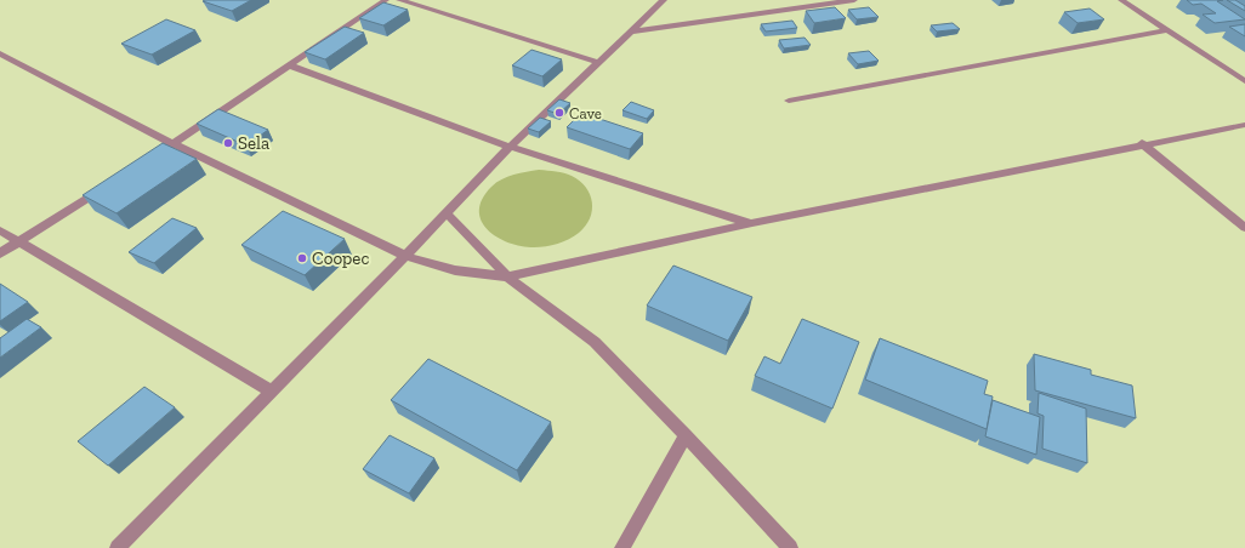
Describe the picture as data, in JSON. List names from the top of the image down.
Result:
{
  "places": ["Cave", "Sela", "Coopec"]
}
